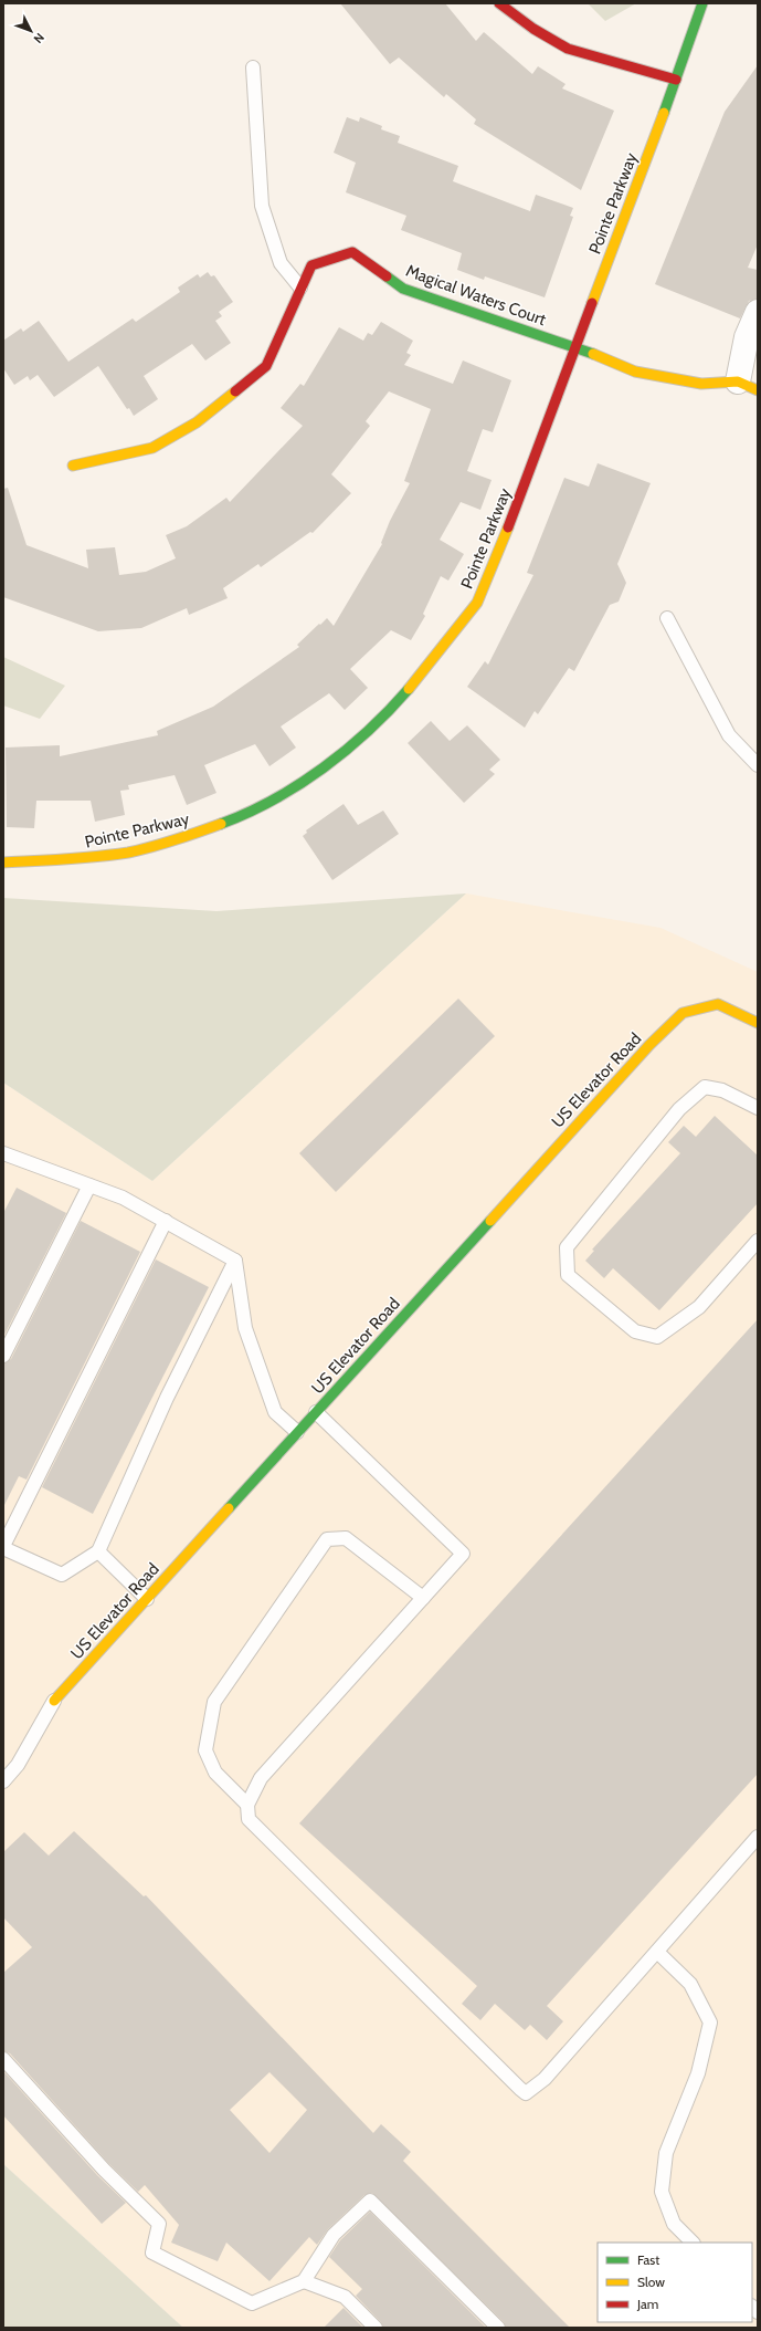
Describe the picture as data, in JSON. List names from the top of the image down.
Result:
{
  "streets": {
    "street": ["Pointe Parkway", "Magical Waters Court", "US Elevator Road"]
  },
  "crossings": [
    ["Pointe Parkway", "Magical Waters Court"]
  ],
  "legend": ["Fast", "Slow", "Jam"],
  "north": "bottom right"
}
